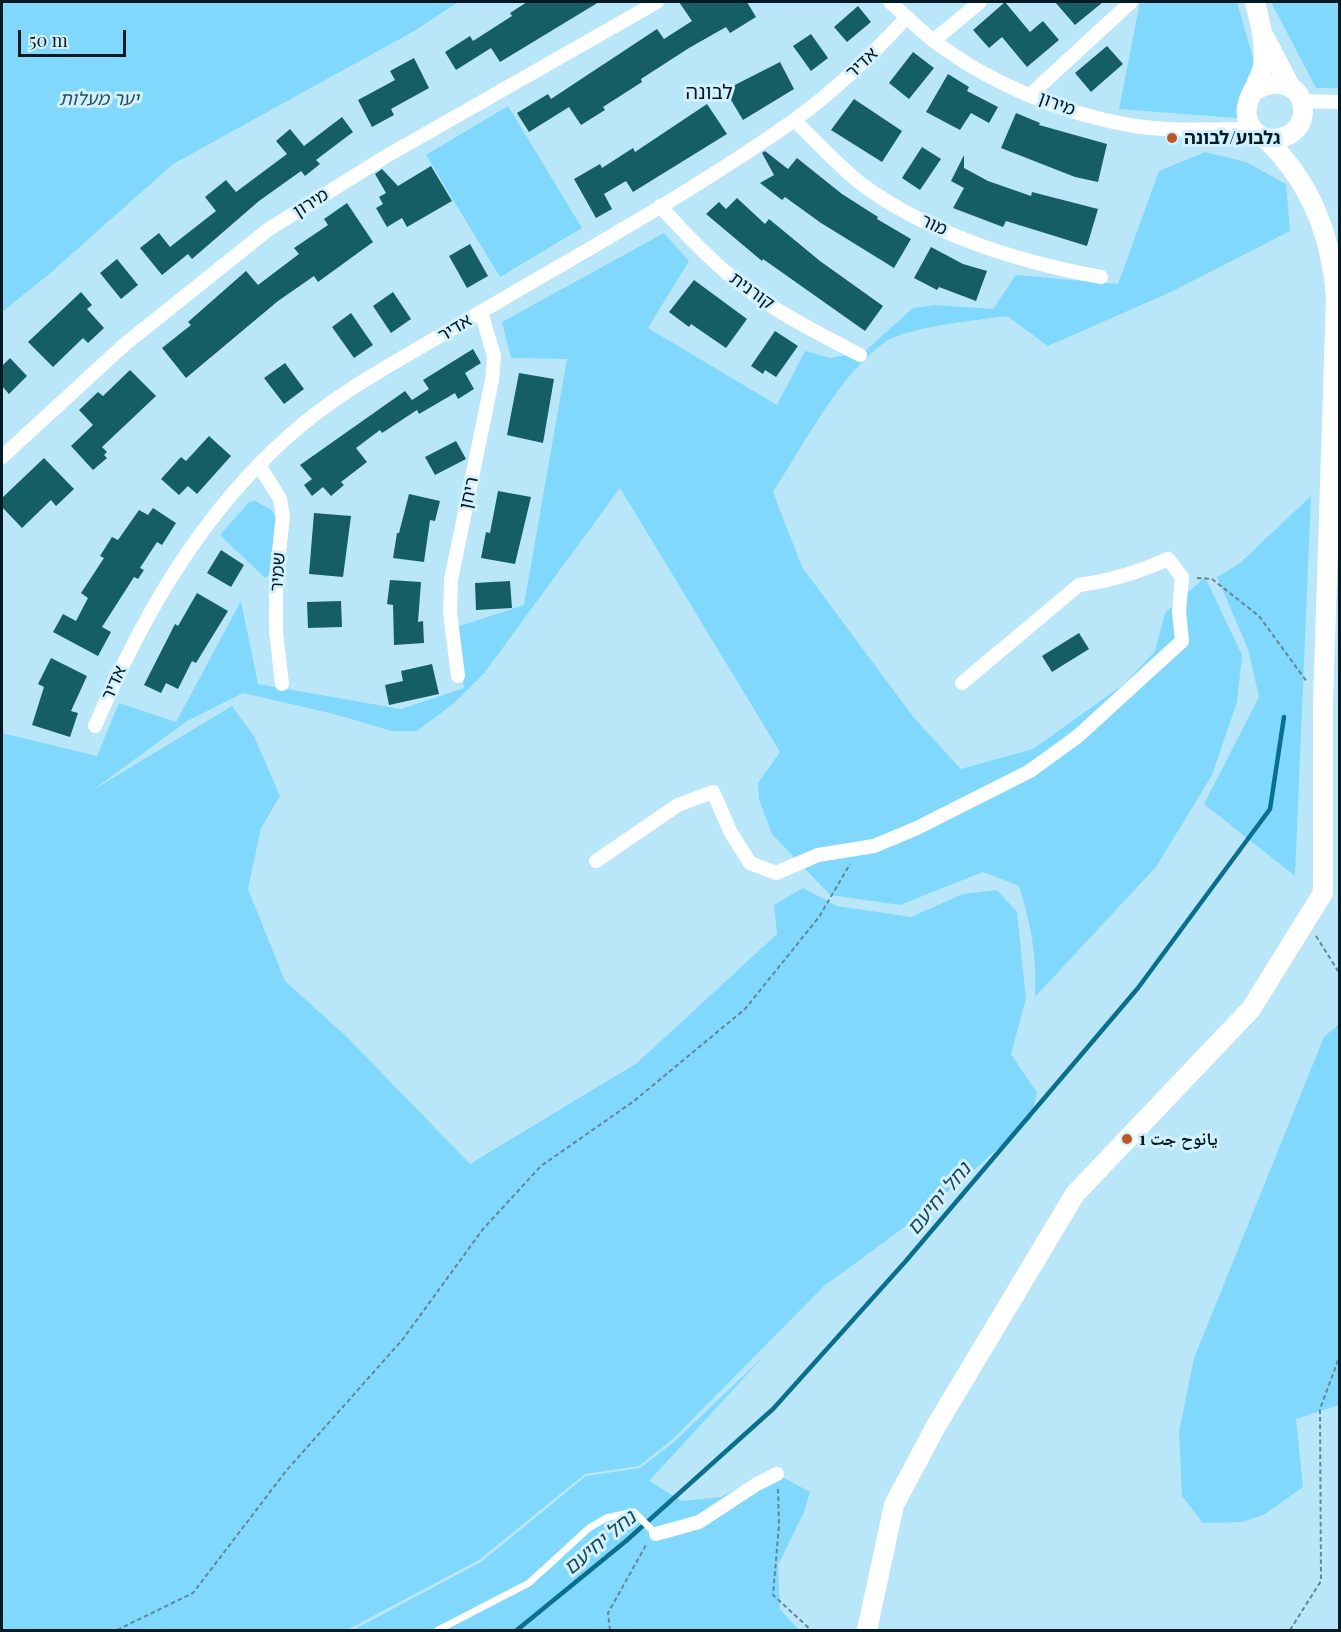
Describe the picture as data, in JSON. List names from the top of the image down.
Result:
{
  "streets": {
    "street": [
      "אדיר",
      "מירון",
      "מור",
      "קורנית",
      "ריחן",
      "שמיר"
    ]
  },
  "crossings": [
    ["אדיר", "מירון"],
    ["אדיר", "מור"],
    ["אדיר", "קורנית"],
    ["אדיר", "ריחן"],
    ["אדיר", "שמיר"]
  ],
  "districts": ["לבונה"],
  "water": ["נחל יחיעם"],
  "parks": ["יער מעלות"],
  "places": ["גלבוע/לבונה", "يانوح جت 1"],
  "scale_bar": "50 m"
}
